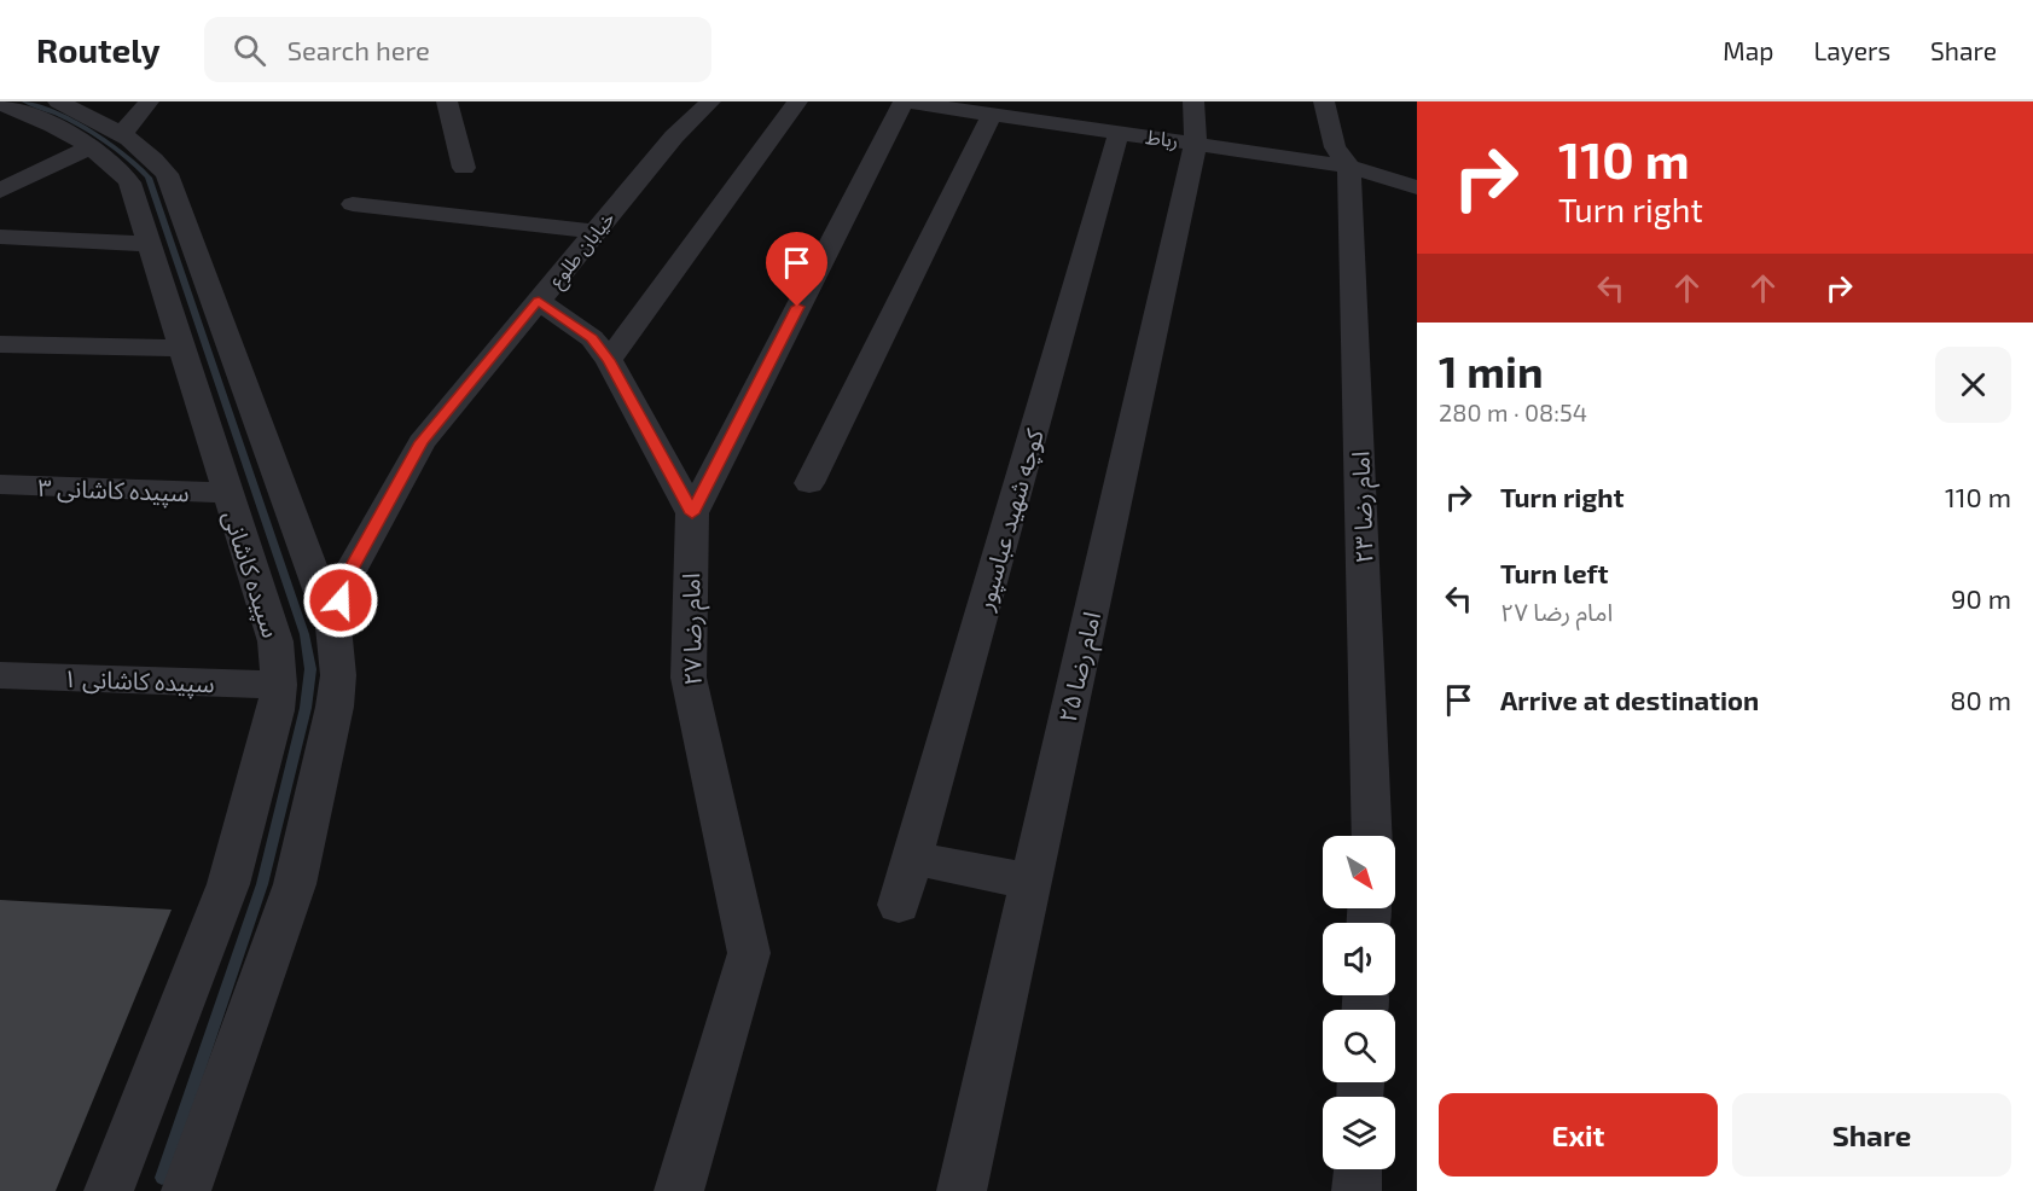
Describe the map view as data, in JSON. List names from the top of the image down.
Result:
{
  "streets": {
    "street": [
      "رباط",
      "خیابان طلوع",
      "سپیده کاشانی ۳",
      "امام رضا ۲۳",
      "کوچه شهید عباسپور",
      "سپیده کاشانی",
      "امام رضا ۲۷",
      "امام رضا ۲۵",
      "سپیده کاشانی ۱"
    ]
  },
  "crossings": [
    ["رباط", "امام رضا ۲۳"],
    ["رباط", "کوچه شهید عباسپور"],
    ["رباط", "امام رضا ۲۷"],
    ["رباط", "امام رضا ۲۵"],
    ["سپیده کاشانی ۳", "سپیده کاشانی"],
    ["سپیده کاشانی", "سپیده کاشانی ۱"]
  ],
  "north": "bottom right",
  "page": {
    "header": "Routely",
    "search": "Search here",
    "nav": ["Map", "Layers", "Share"],
    "turn": ["110 m", "Turn right"],
    "heading": ["1 min", "280 m · 08:54"],
    "list": [
      {
        "name": "Turn right",
        "value": "110 m"
      },
      {
        "name": "Turn left",
        "note": "امام رضا ۲۷",
        "value": "90 m"
      },
      {
        "name": "Arrive at destination",
        "value": "80 m"
      }
    ],
    "buttons": ["Exit", "Share"]
  }
}
